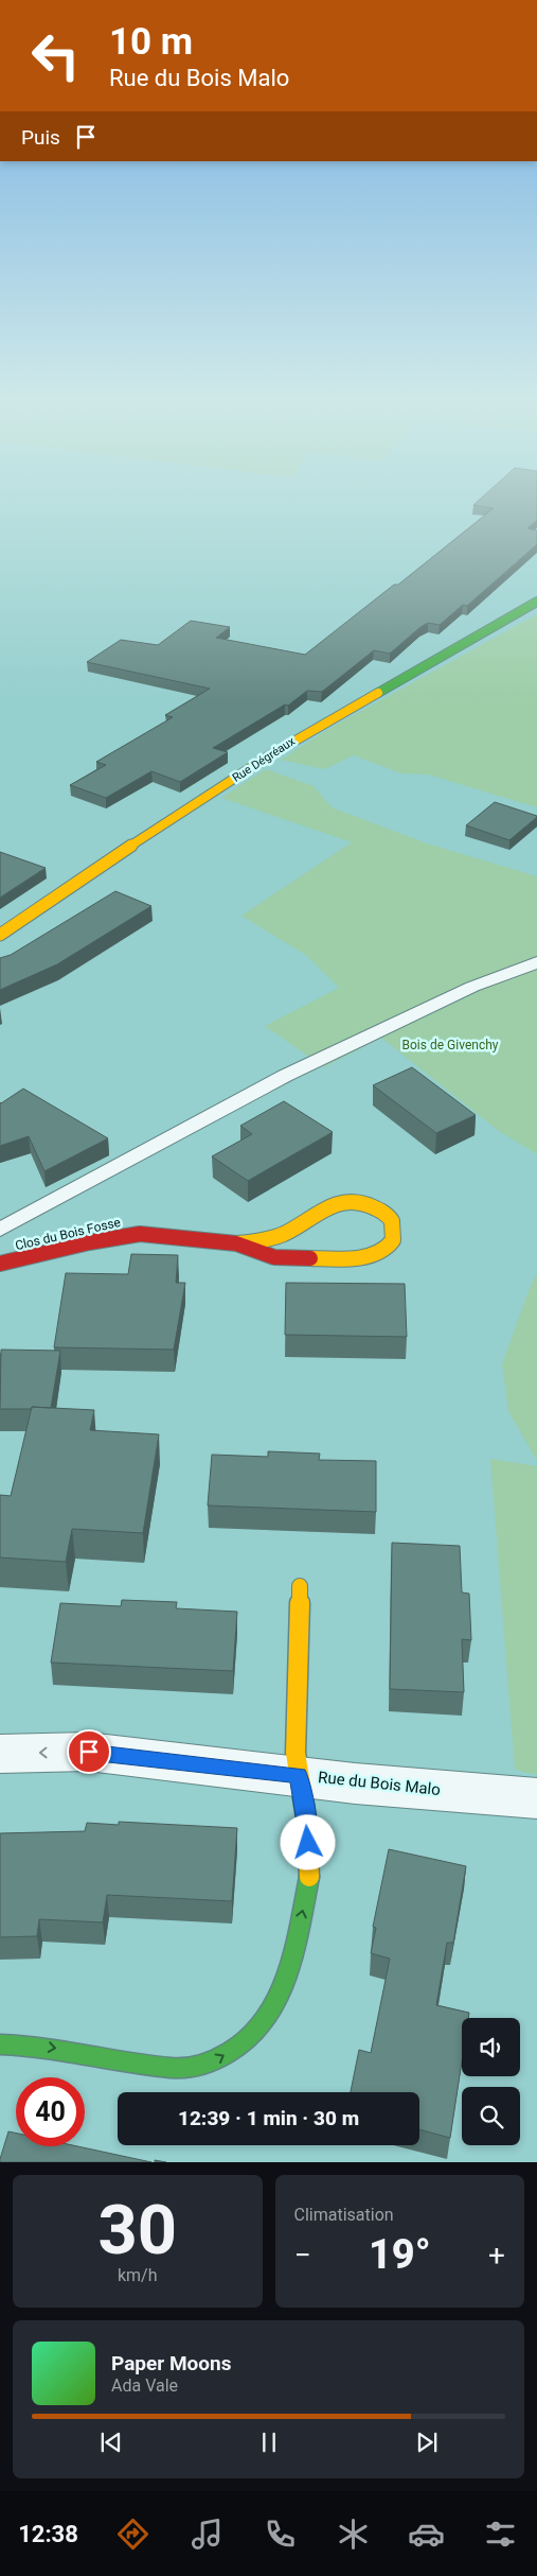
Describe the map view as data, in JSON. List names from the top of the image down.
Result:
{
  "streets": {
    "main road": ["Rue Dégréaux", "Clos du Bois Fosse"],
    "street": ["Rue du Bois Malo"]
  },
  "one_way": ["Rue du Bois Malo"],
  "parks": ["Bois de Givenchy"],
  "page": {
    "turn": ["10 m", "Rue du Bois Malo"],
    "then": "Puis",
    "limit": "40",
    "trip": "12:39 · 1 min · 30 m",
    "tile": [
      ["30", "km/h"],
      "Climatisation"
    ],
    "heat": ["−", "19°", "+"],
    "song": ["Paper Moons", "Ada Vale"],
    "tabs": "12:38"
  }
}
